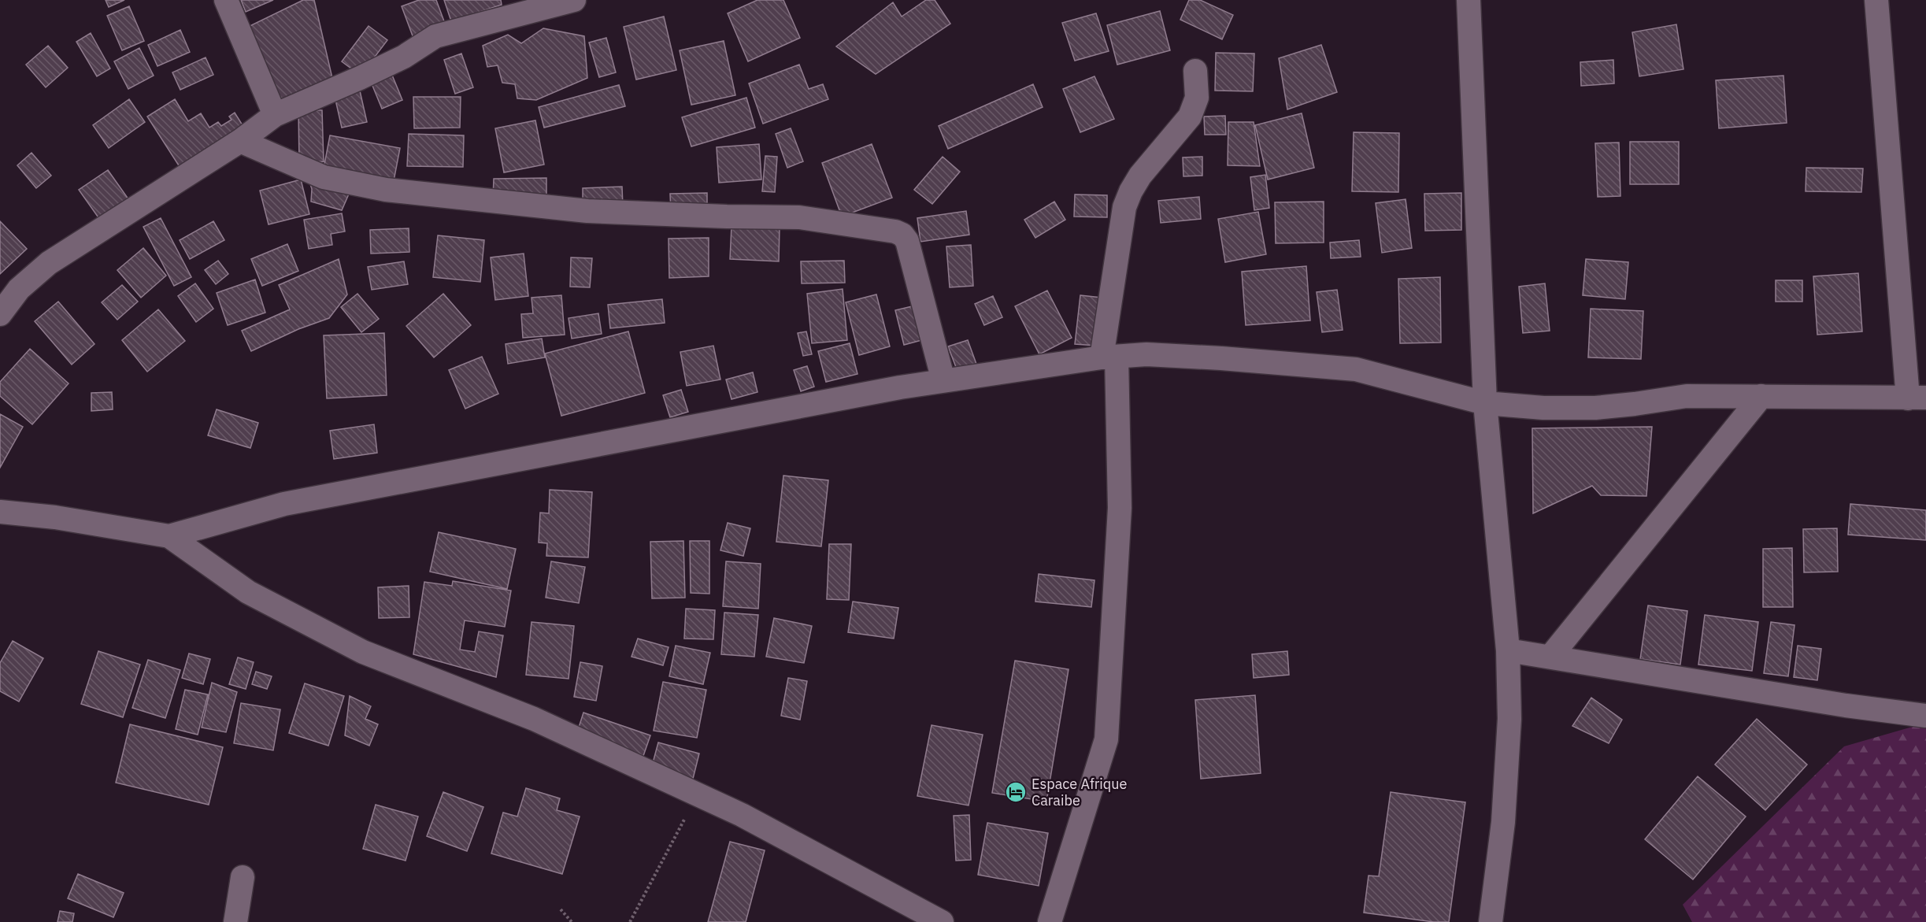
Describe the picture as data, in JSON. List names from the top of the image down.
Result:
{
  "places": {
    "hotel": ["Espace Afrique Caraibe"]
  }
}
